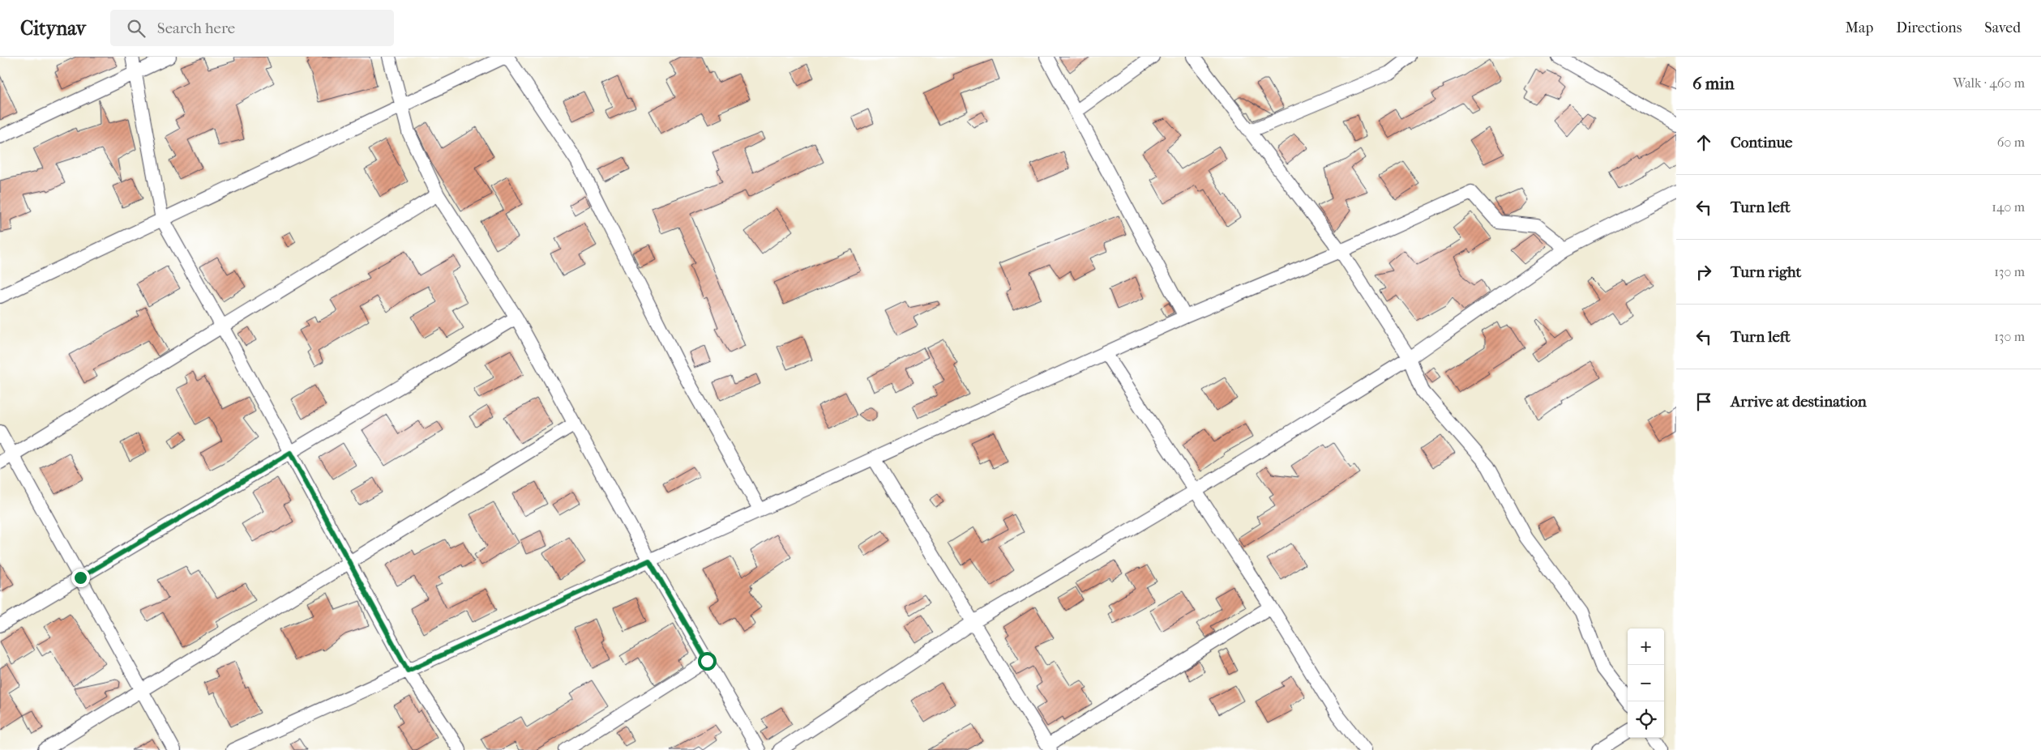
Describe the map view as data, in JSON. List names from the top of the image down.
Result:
{
  "page": {
    "header": "Citynav",
    "search": "Search here",
    "nav": ["Map", "Directions", "Saved"],
    "heading": ["6 min", "Walk · 460 m"],
    "list": [
      ["Continue", "60 m"],
      ["Turn left", "140 m"],
      ["Turn right", "130 m"],
      ["Turn left", "130 m"],
      "Arrive at destination"
    ],
    "map_buttons": ["+", "−"]
  }
}
